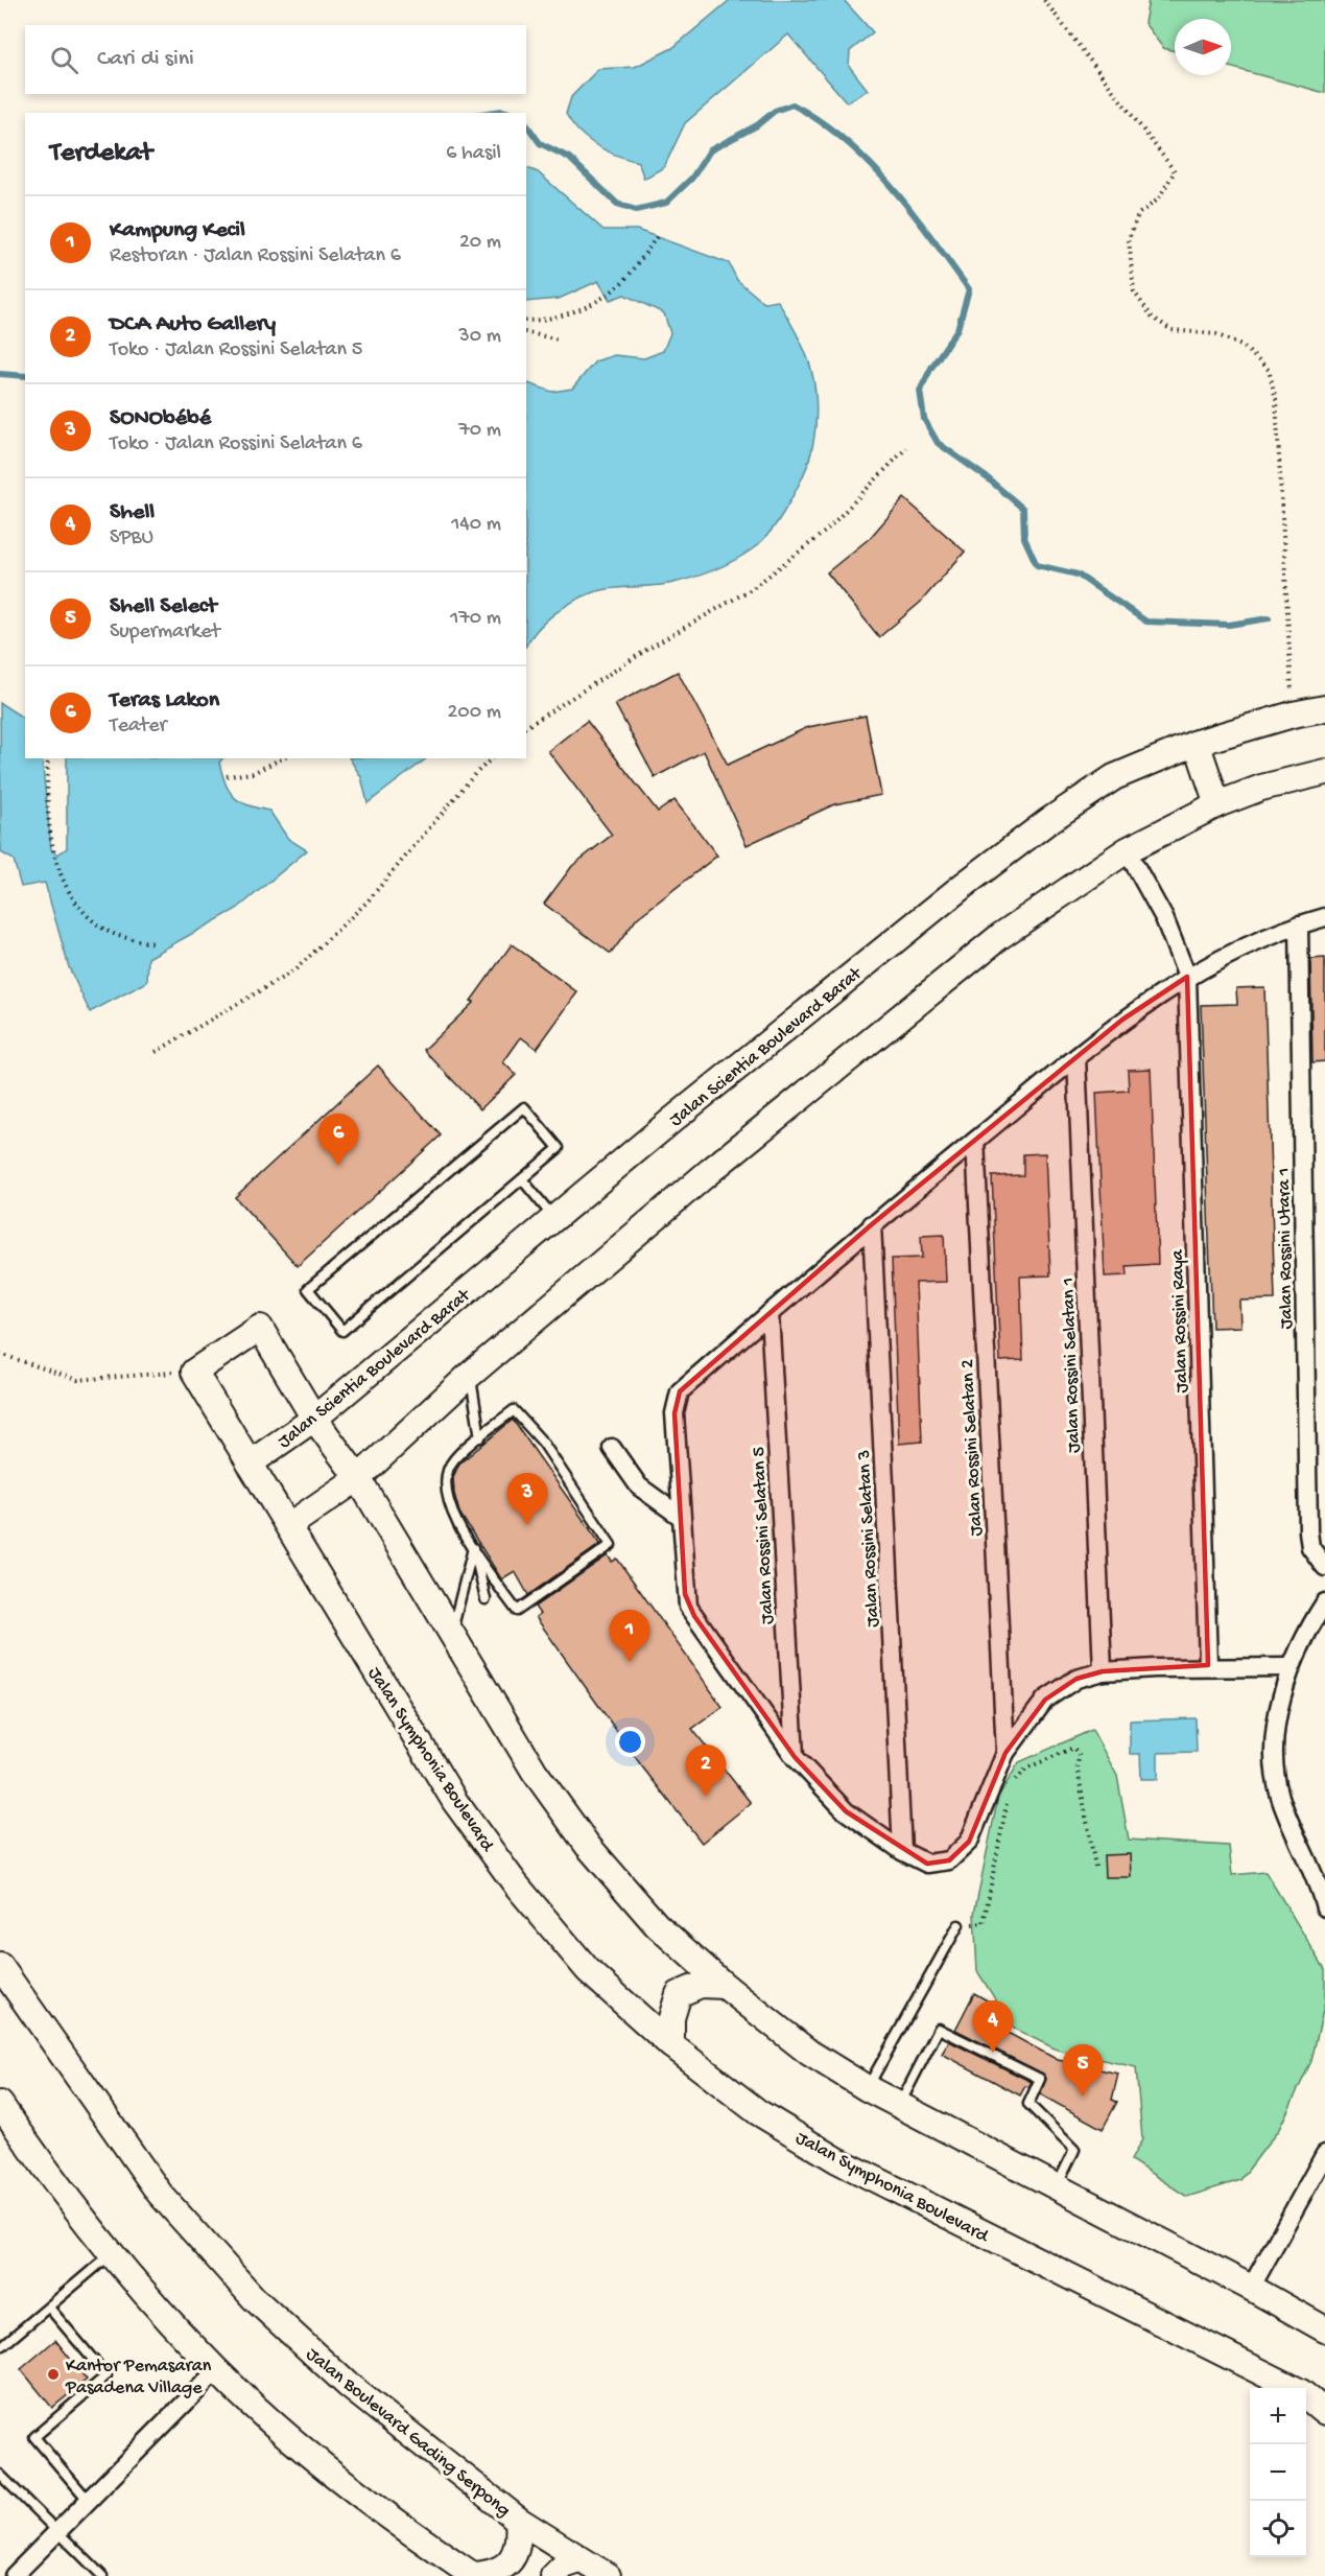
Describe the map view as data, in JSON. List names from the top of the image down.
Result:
{
  "streets": {
    "street": [
      "Jalan Scientia Boulevard Barat",
      "Jalan Rossini Utara 1",
      "Jalan Rossini Raya",
      "Jalan Rossini Selatan 1",
      "Jalan Rossini Selatan 2",
      "Jalan Rossini Selatan 5",
      "Jalan Rossini Selatan 3",
      "Jalan Symphonia Boulevard",
      "Jalan Boulevard Gading Serpong"
    ]
  },
  "crossings": [
    ["Jalan Scientia Boulevard Barat", "Jalan Symphonia Boulevard"]
  ],
  "places": ["Kantor Pemasaran Pasadena Village"],
  "north": "right",
  "page": {
    "search": "Cari di sini",
    "heading": ["Terdekat", "6 hasil"],
    "list": [
      {
        "mark": "1",
        "name": "Kampung Kecil",
        "note": "Restoran · Jalan Rossini Selatan 6",
        "value": "20 m"
      },
      {
        "mark": "2",
        "name": "DCA Auto Gallery",
        "note": "Toko · Jalan Rossini Selatan 5",
        "value": "30 m"
      },
      {
        "mark": "3",
        "name": "SONObébé",
        "note": "Toko · Jalan Rossini Selatan 6",
        "value": "70 m"
      },
      {
        "mark": "4",
        "name": "Shell",
        "note": "SPBU",
        "value": "140 m"
      },
      {
        "mark": "5",
        "name": "Shell Select",
        "note": "Supermarket",
        "value": "170 m"
      },
      {
        "mark": "6",
        "name": "Teras Lakon",
        "note": "Teater",
        "value": "200 m"
      }
    ],
    "pins": [
      "6",
      "3",
      "1",
      "2",
      "4",
      "5"
    ],
    "map_buttons": ["+", "−"]
  }
}
